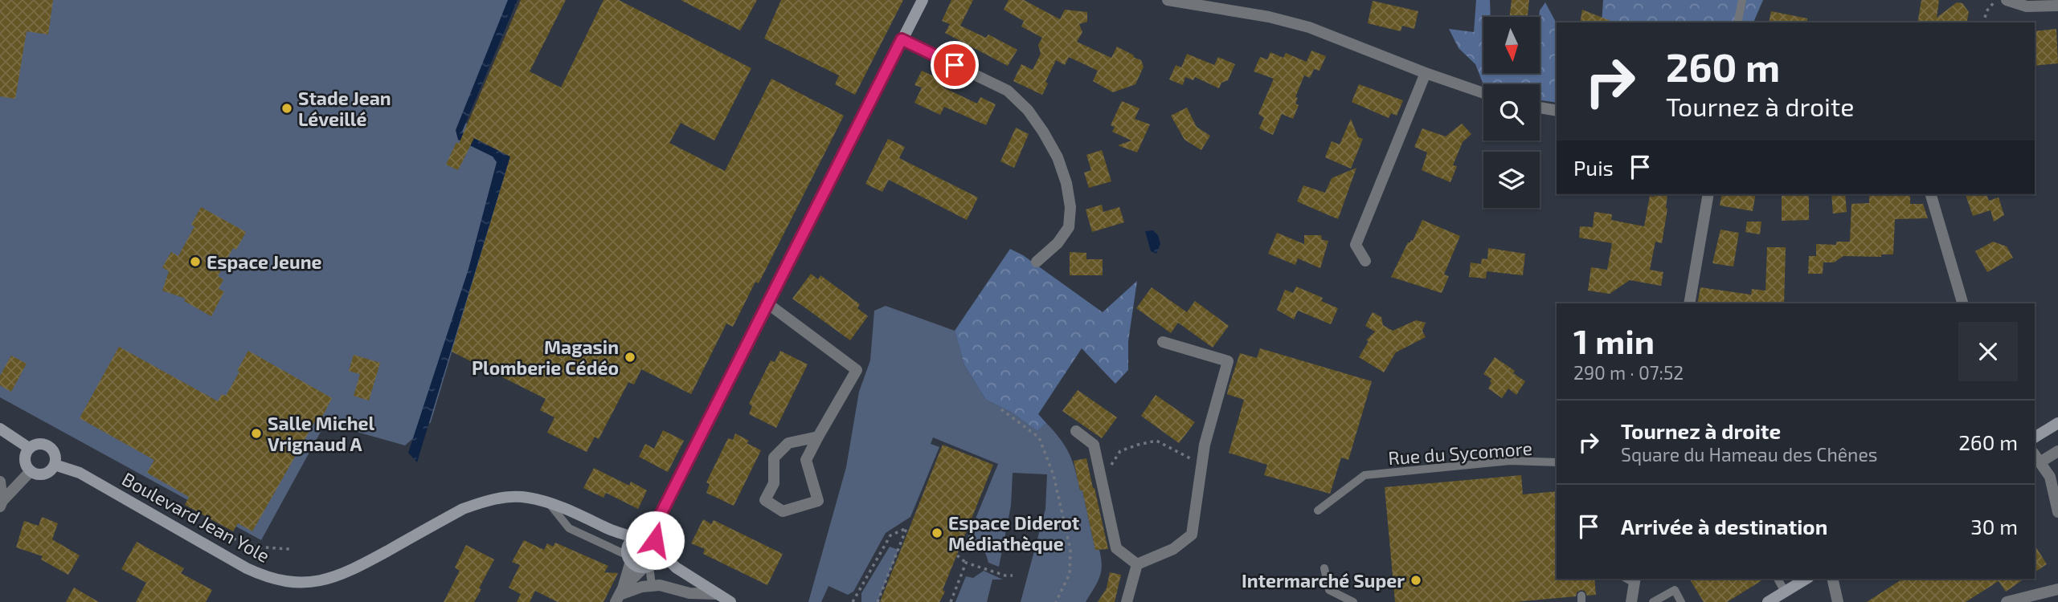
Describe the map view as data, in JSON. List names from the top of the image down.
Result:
{
  "streets": {
    "main road": ["Boulevard Jean Yole"],
    "lane": ["Rue du Sycomore"]
  },
  "places": [
    "Stade Jean Léveillé",
    "Espace Jeune",
    "Magasin Plomberie Cédéo",
    "Salle Michel Vrignaud A",
    "Espace Diderot Médiathèque",
    "Intermarché Super"
  ],
  "north": "bottom",
  "page": {
    "turn": ["260 m", "Tournez à droite"],
    "then": "Puis",
    "heading": ["1 min", "290 m · 07:52"],
    "list": [
      {
        "name": "Tournez à droite",
        "note": "Square du Hameau des Chênes",
        "value": "260 m"
      },
      {
        "name": "Arrivée à destination",
        "value": "30 m"
      }
    ]
  }
}
